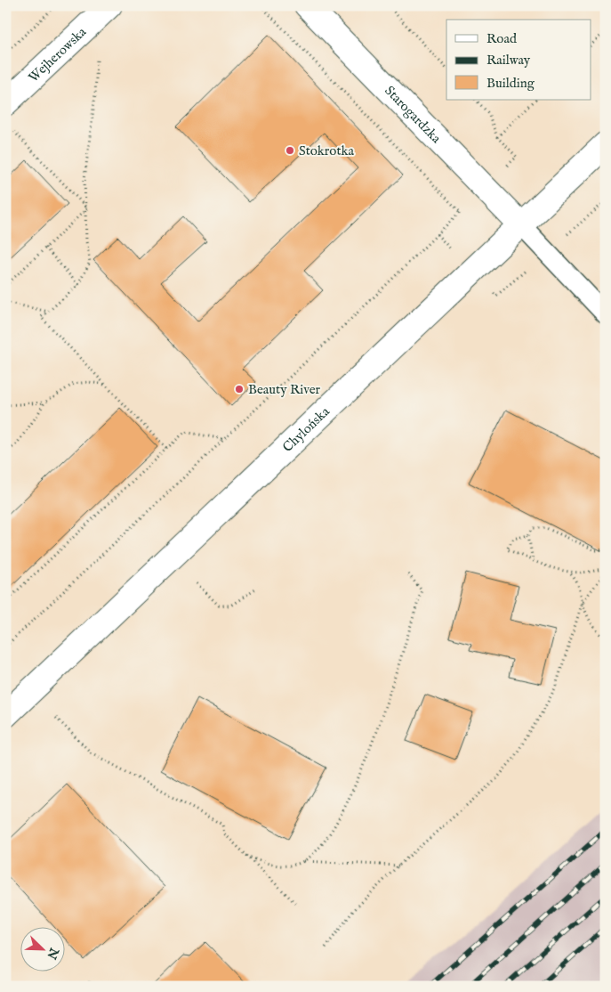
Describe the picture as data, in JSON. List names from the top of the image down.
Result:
{
  "streets": {
    "street": ["Wejherowska", "Starogardzka", "Chylońska"]
  },
  "crossings": [
    ["Starogardzka", "Chylońska"]
  ],
  "places": ["Stokrotka", "Beauty River"],
  "legend": ["Road", "Railway", "Building"],
  "north": "bottom right"
}
